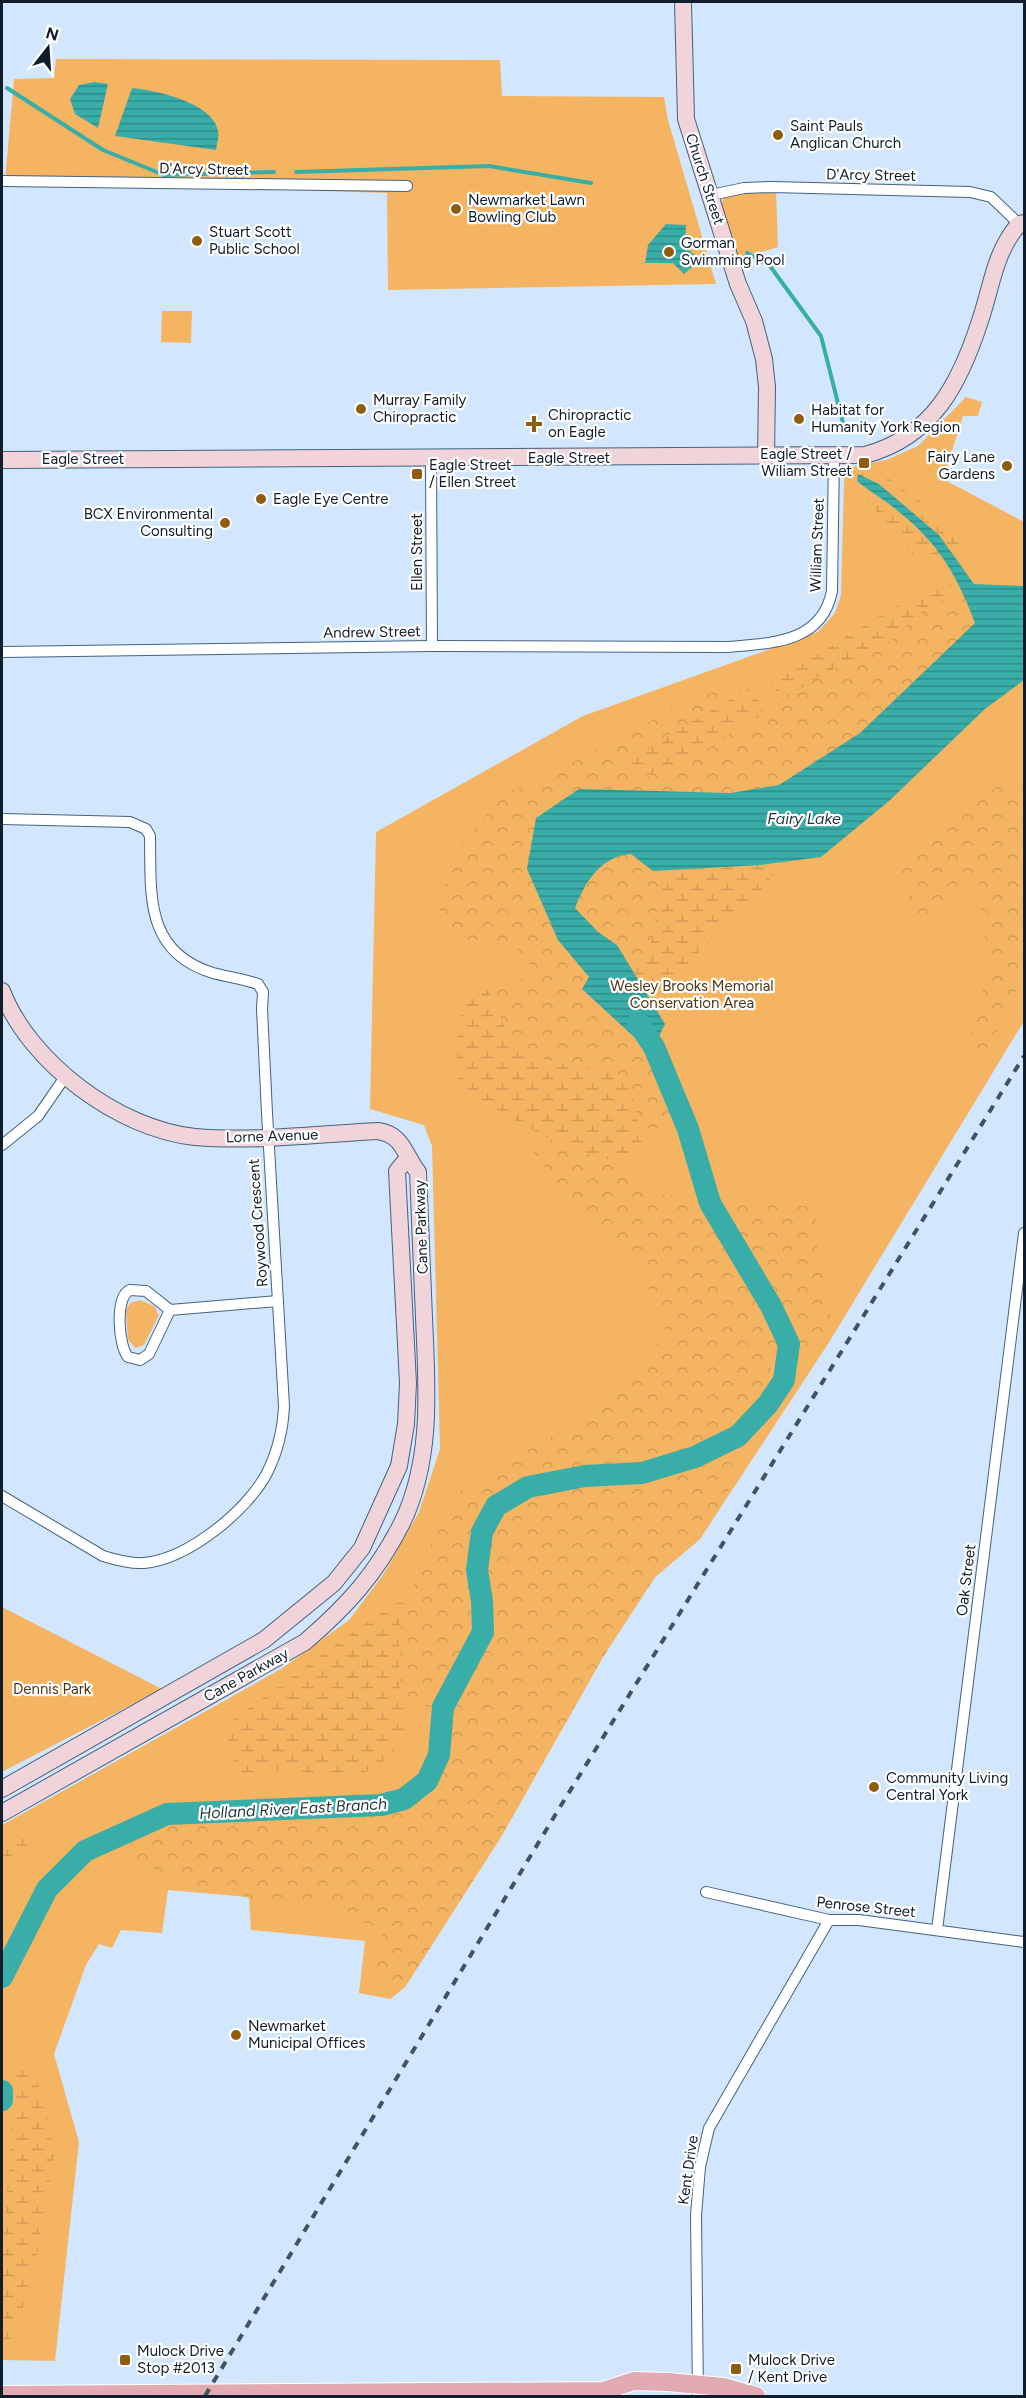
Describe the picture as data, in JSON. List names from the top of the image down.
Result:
{
  "streets": {
    "main road": [
      "Church Street",
      "Eagle Street",
      "Lorne Avenue",
      "Cane Parkway"
    ],
    "street": [
      "D'Arcy Street",
      "William Street",
      "Ellen Street",
      "Andrew Street",
      "Roywood Crescent",
      "Oak Street",
      "Penrose Street",
      "Kent Drive"
    ]
  },
  "crossings": [
    ["D'Arcy Street", "Church Street"],
    ["D'Arcy Street", "Eagle Street"],
    ["Church Street", "Eagle Street"],
    ["Eagle Street", "William Street"],
    ["Eagle Street", "Ellen Street"],
    ["William Street", "Andrew Street"],
    ["Ellen Street", "Andrew Street"],
    ["Lorne Avenue", "Roywood Crescent"],
    ["Lorne Avenue", "Cane Parkway"],
    ["Oak Street", "Penrose Street"],
    ["Penrose Street", "Kent Drive"]
  ],
  "water": ["Fairy Lake", "Holland River East Branch"],
  "parks": ["Wesley Brooks Memorial Conservation Area", "Dennis Park"],
  "places": {
    "other": [
      "Saint Pauls Anglican Church",
      "Newmarket Lawn Bowling Club",
      "Stuart Scott Public School",
      "Gorman Swimming Pool",
      "Murray Family Chiropractic",
      "Habitat for Humanity York Region",
      "Fairy Lane Gardens",
      "Eagle Eye Centre",
      "BCX Environmental Consulting",
      "Community Living Central York",
      "Newmarket Municipal Offices"
    ],
    "health": ["Chiropractic on Eagle"],
    "transit": [
      "Eagle Street / Wiliam Street",
      "Eagle Street / Ellen Street",
      "Mulock Drive Stop #2013",
      "Mulock Drive / Kent Drive"
    ]
  },
  "north": "top"
}
